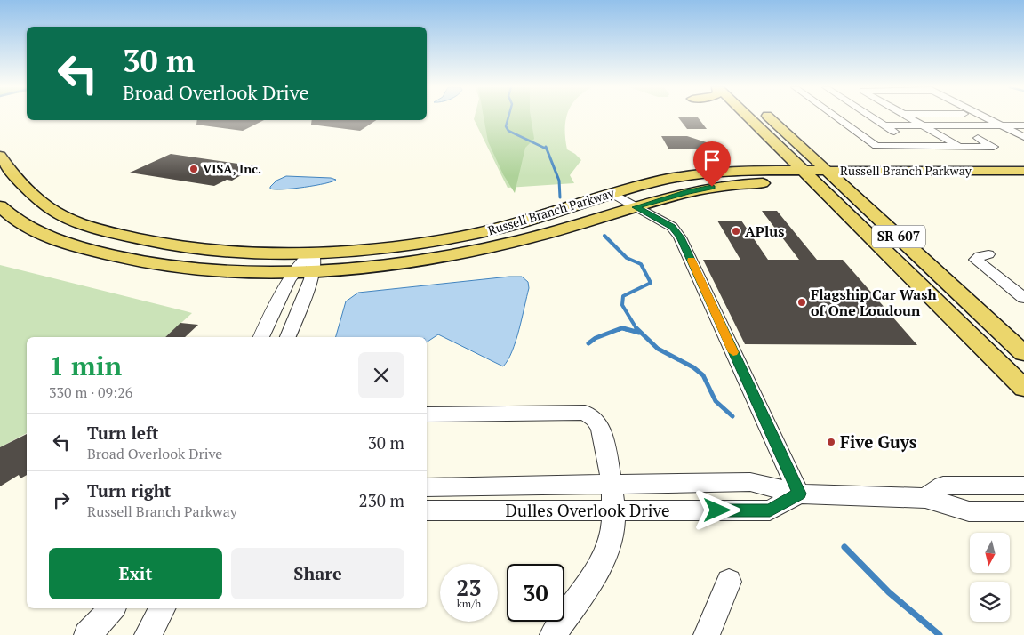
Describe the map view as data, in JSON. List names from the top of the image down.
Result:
{
  "streets": {
    "main road": ["Russell Branch Parkway", "SR 607"],
    "street": ["Dulles Overlook Drive"]
  },
  "crossings": [
    ["Russell Branch Parkway", "SR 607"]
  ],
  "places": [
    "VISA, Inc.",
    "APlus",
    "Flagship Car Wash of One Loudoun",
    "Five Guys"
  ],
  "north": "bottom",
  "page": {
    "turn": ["30 m", "Broad Overlook Drive"],
    "heading": ["1 min", "330 m · 09:26"],
    "list": [
      {
        "name": "Turn left",
        "note": "Broad Overlook Drive",
        "value": "30 m"
      },
      {
        "name": "Turn right",
        "note": "Russell Branch Parkway",
        "value": "230 m"
      }
    ],
    "buttons": ["Exit", "Share"],
    "speed": "23 km/h",
    "limit": "30"
  }
}
